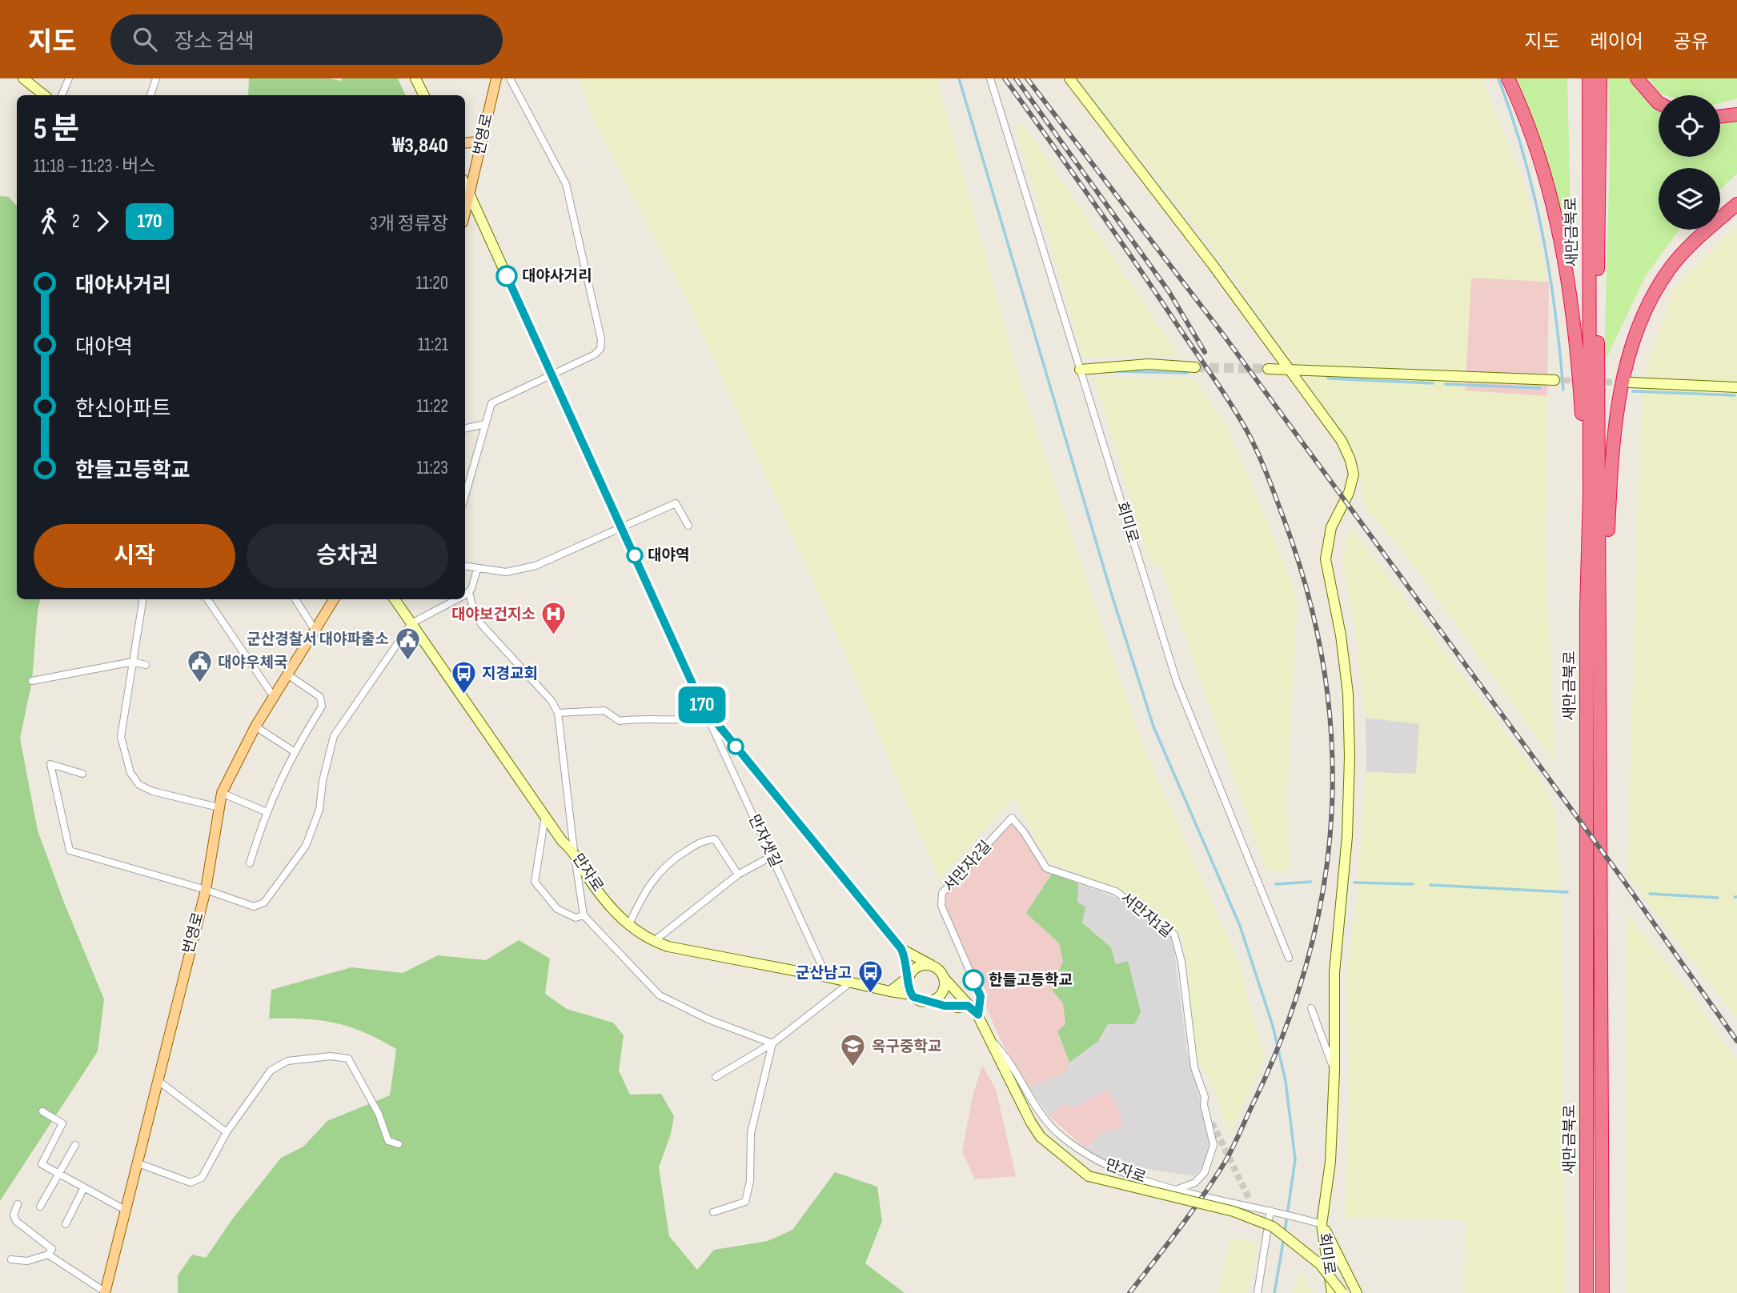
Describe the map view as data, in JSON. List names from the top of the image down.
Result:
{
  "streets": {
    "highway": ["새만금북로"],
    "main road": ["번영로"],
    "street": [
      "회미로",
      "만자샛길",
      "서만자2길",
      "만자로",
      "서만자1길"
    ]
  },
  "crossings": [
    ["회미로", "만자로"],
    ["만자샛길", "만자로"],
    ["서만자2길", "만자로"],
    ["서만자2길", "서만자1길"],
    ["만자로", "서만자1길"]
  ],
  "places": {
    "other": ["대야사거리", "대야역", "한들고등학교"],
    "hospital": ["대야보건지소"],
    "public building": ["군산경찰서 대야파출소", "대야우체국"],
    "bus stop": ["지경교회", "군산남고"],
    "school or university": ["옥구중학교"]
  },
  "lines": ["bus line 170"],
  "page": {
    "header": "지도",
    "search": "장소 검색",
    "nav": ["지도", "레이어", "공유"],
    "on_map": "170",
    "heading": ["5 분", "11:18 – 11:23 · 버스", "₩3,840"],
    "legs": ["2", "170", "3개 정류장"],
    "list": [
      {
        "name": "대야사거리",
        "value": "11:20"
      },
      {
        "name": "대야역",
        "value": "11:21"
      },
      {
        "name": "한신아파트",
        "value": "11:22"
      },
      {
        "name": "한들고등학교",
        "value": "11:23"
      }
    ],
    "buttons": ["시작", "승차권"]
  }
}
